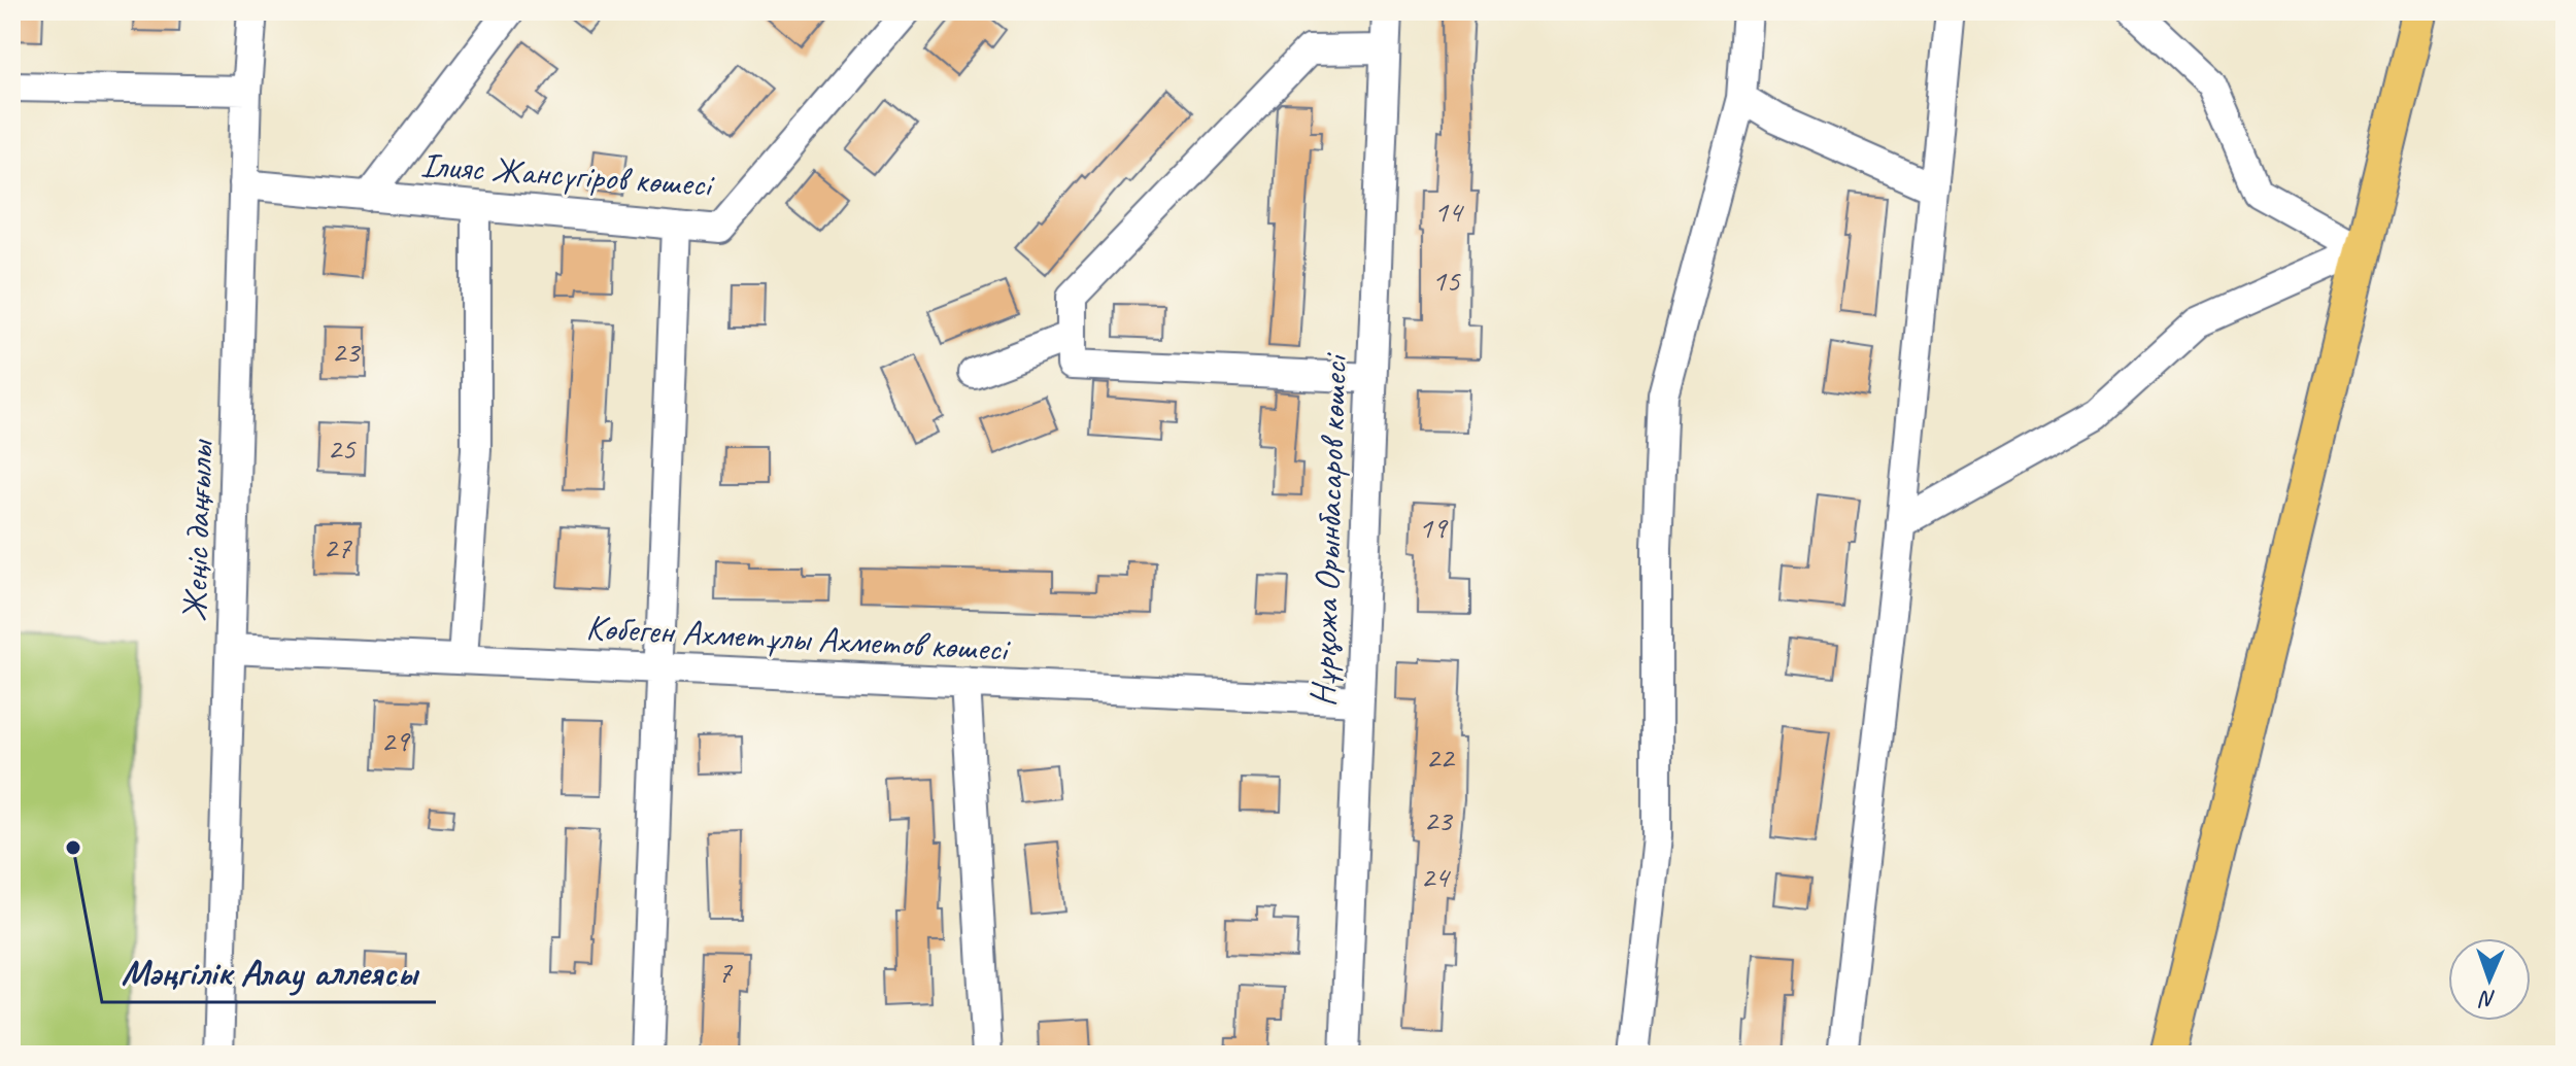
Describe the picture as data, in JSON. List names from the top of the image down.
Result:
{
  "streets": {
    "street": [
      "Ілияс Жансүгіров көшесі",
      "Жеңіс даңғылы",
      "Нұрқожа Орынбасаров көшесі",
      "Көбеген Ахметұлы Ахметов көшесі"
    ]
  },
  "crossings": [
    ["Ілияс Жансүгіров көшесі", "Жеңіс даңғылы"],
    ["Жеңіс даңғылы", "Көбеген Ахметұлы Ахметов көшесі"],
    ["Нұрқожа Орынбасаров көшесі", "Көбеген Ахметұлы Ахметов көшесі"]
  ],
  "places": ["Мәңгілік Алау аллеясы"],
  "house_numbers": [
    "14",
    "15",
    "23",
    "25",
    "19",
    "27",
    "29",
    "22",
    "23",
    "24",
    "7"
  ],
  "north": "bottom"
}
